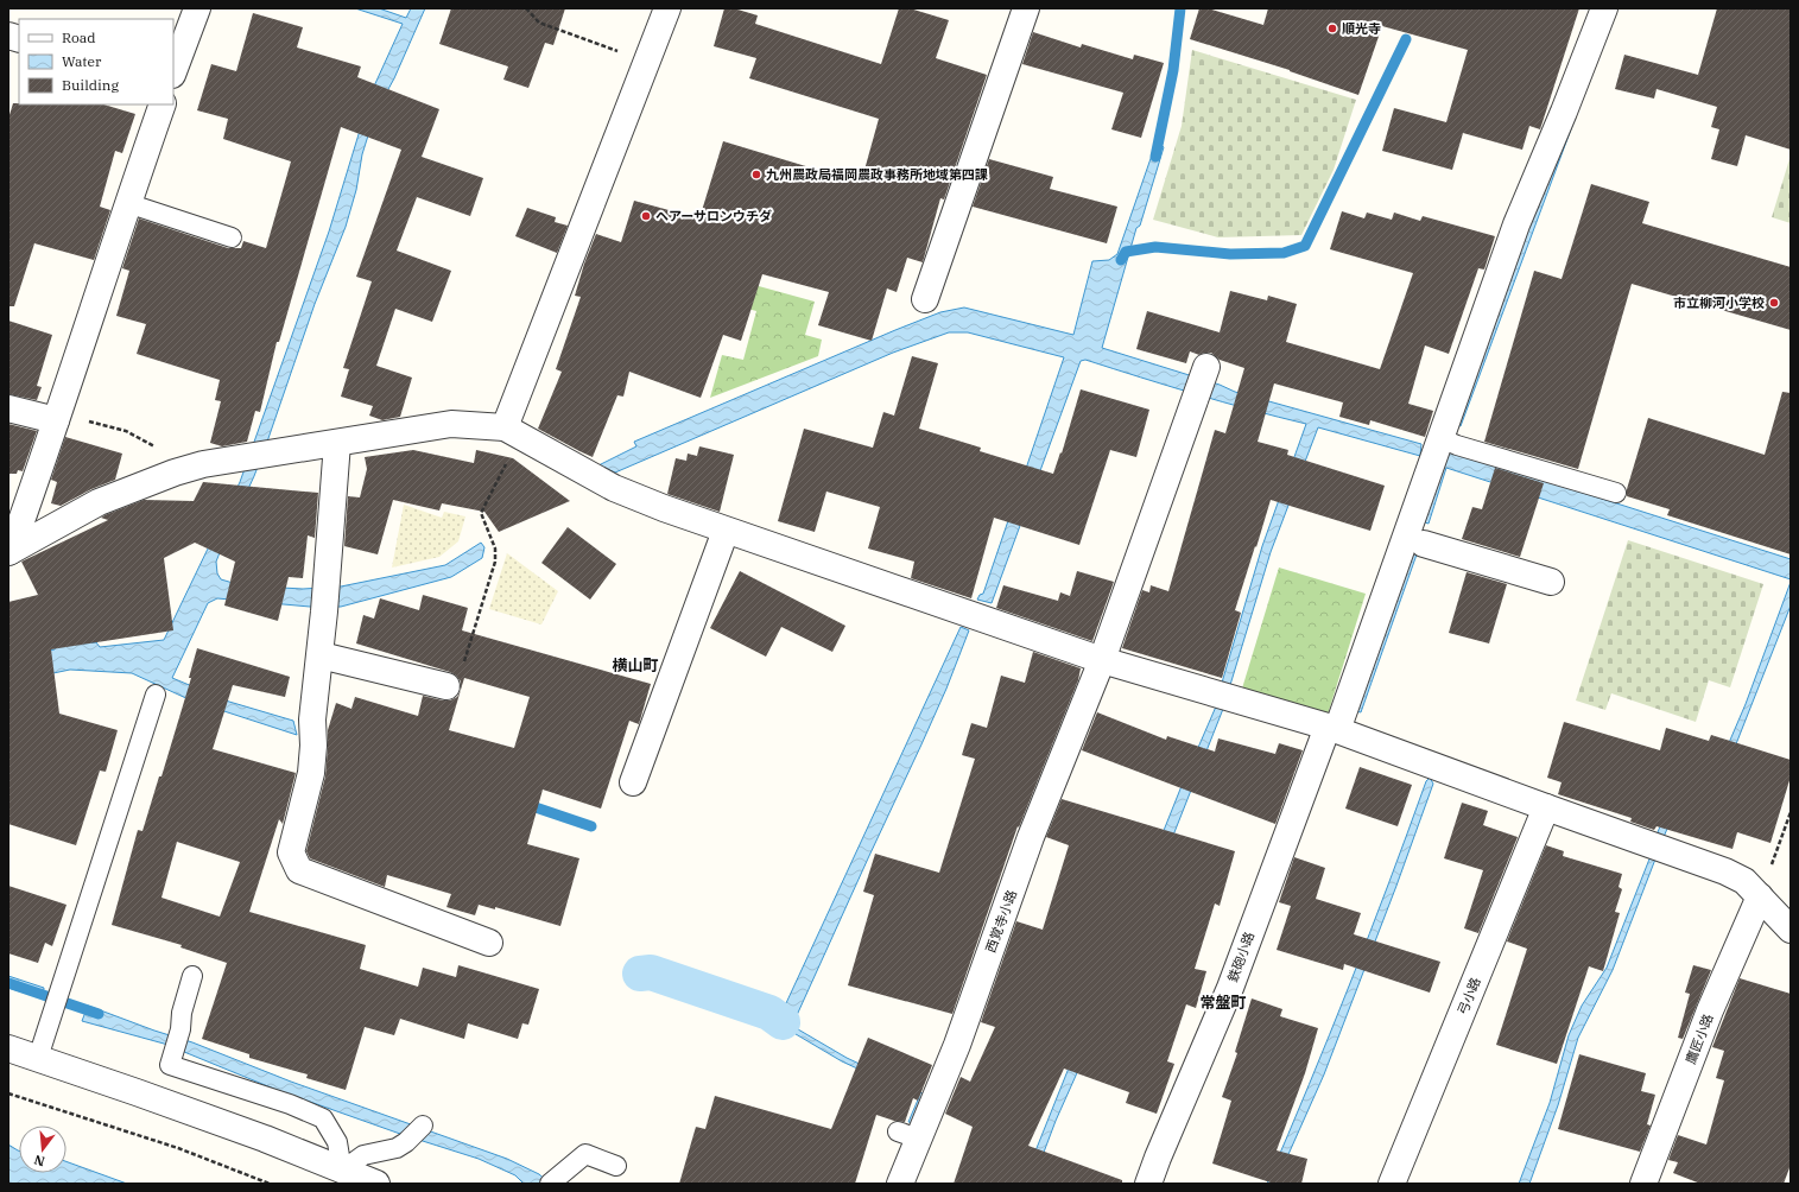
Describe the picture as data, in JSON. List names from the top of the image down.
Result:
{
  "streets": {
    "street": [
      "西覚寺小路",
      "鉄砲小路",
      "弓小路",
      "鷹匠小路"
    ]
  },
  "districts": ["横山町", "常盤町"],
  "places": [
    "順光寺",
    "九州農政局福岡農政事務所地域第四課",
    "ヘアーサロンウチダ",
    "市立柳河小学校"
  ],
  "legend": ["Road", "Water", "Building"],
  "north": "bottom"
}
